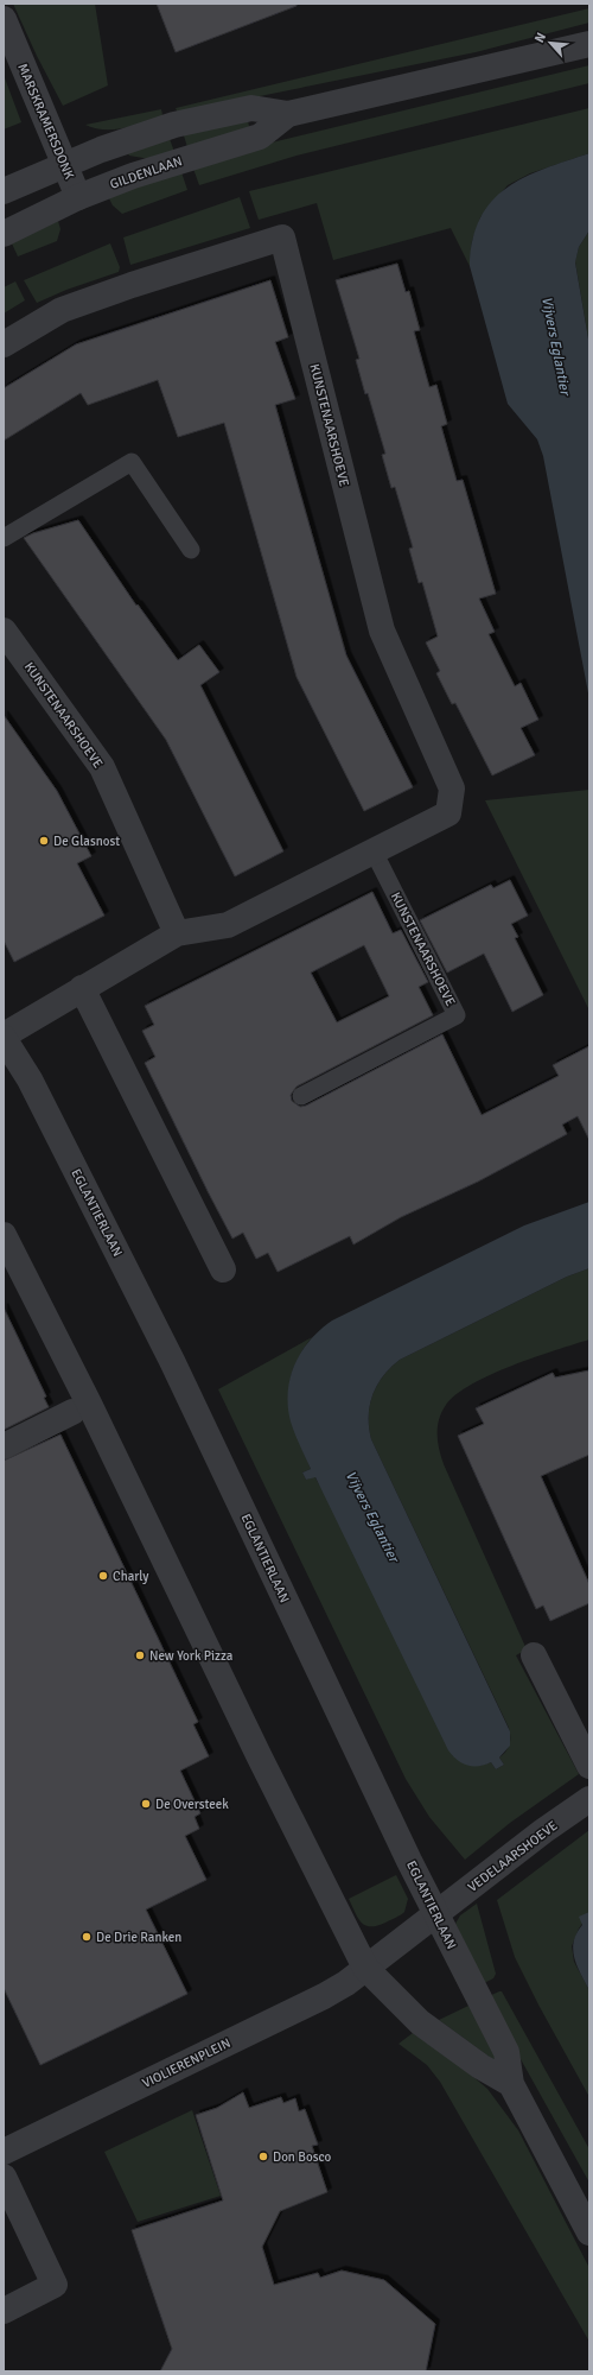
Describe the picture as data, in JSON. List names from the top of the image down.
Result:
{
  "streets": {
    "street": [
      "MARSKRAMERSDONK",
      "GILDENLAAN",
      "KUNSTENAARSHOEVE",
      "EGLANTIERLAAN",
      "VEDELAARSHOEVE",
      "VIOLIERENPLEIN"
    ]
  },
  "crossings": [
    ["MARSKRAMERSDONK", "GILDENLAAN"],
    ["KUNSTENAARSHOEVE", "EGLANTIERLAAN"],
    ["EGLANTIERLAAN", "VEDELAARSHOEVE"],
    ["VEDELAARSHOEVE", "VIOLIERENPLEIN"]
  ],
  "water": ["Vijvers Eglantier"],
  "places": [
    "De Glasnost",
    "Charly",
    "New York Pizza",
    "De Oversteek",
    "De Drie Ranken",
    "Don Bosco"
  ],
  "north": "top left"
}
